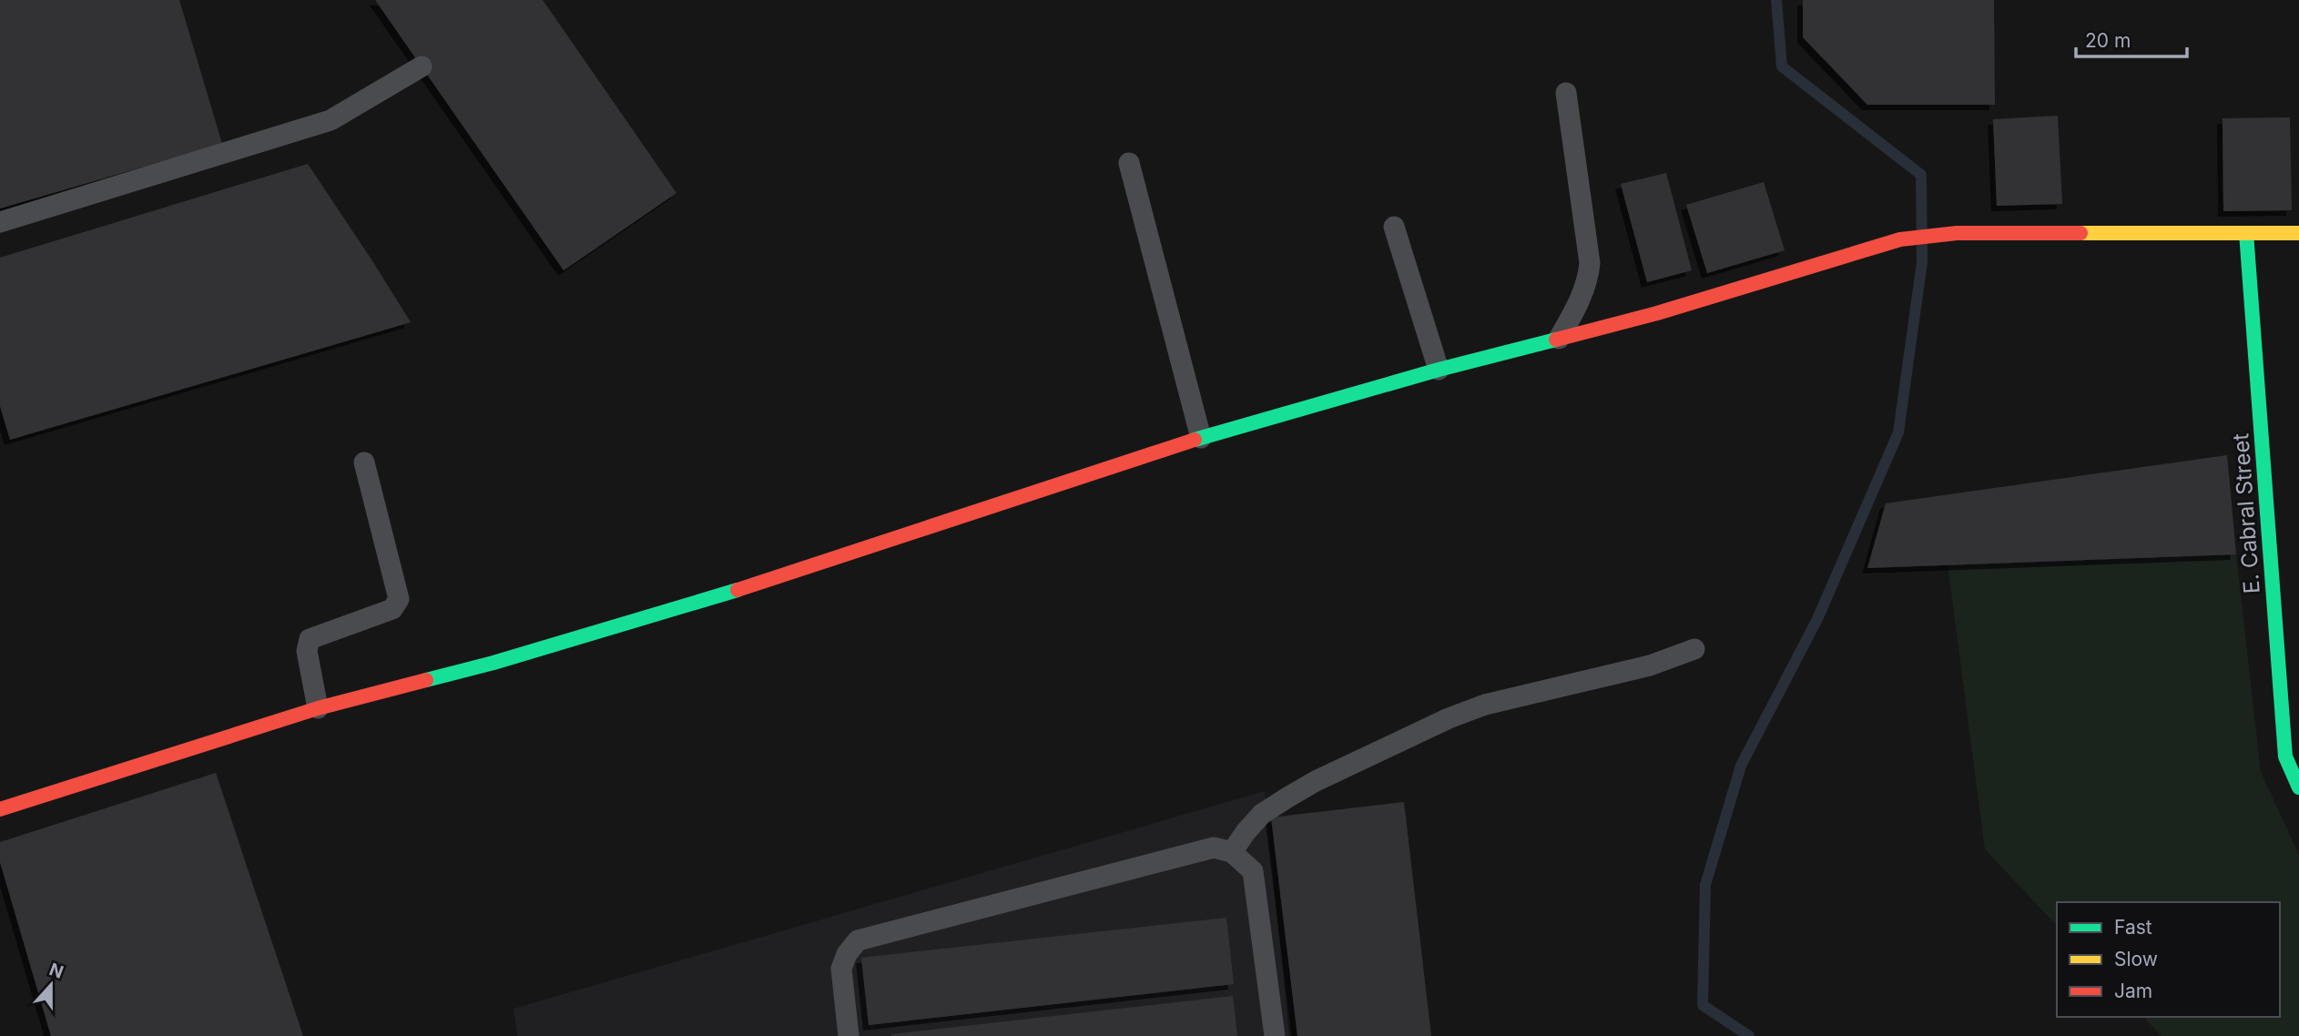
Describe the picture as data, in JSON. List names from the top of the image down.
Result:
{
  "streets": {
    "street": ["E. Cabral Street"]
  },
  "legend": ["Fast", "Slow", "Jam"],
  "scale_bar": "20 m",
  "north": "top"
}
